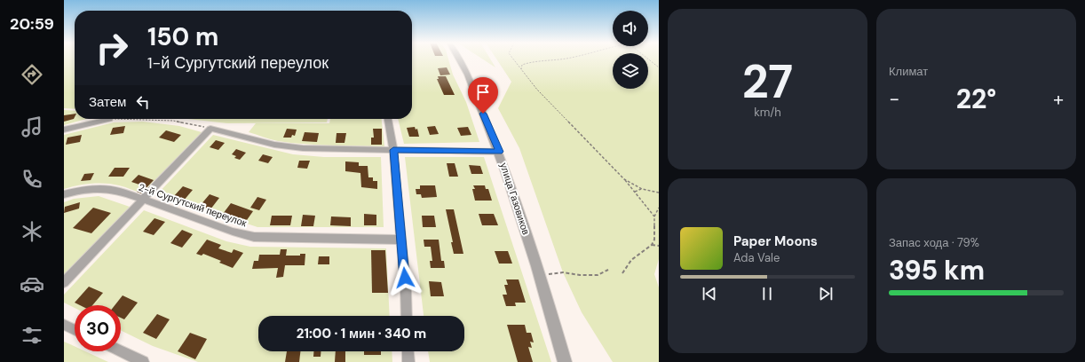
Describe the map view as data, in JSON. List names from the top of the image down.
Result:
{
  "streets": {
    "street": ["улица Газовиков", "2-й Сургутский переулок"]
  },
  "page": {
    "tabs": "20:59",
    "tile": [
      ["27", "km/h"],
      "Климат",
      ["Запас хода · 79%", "395 km"]
    ],
    "turn": ["150 m", "1-й Сургутский переулок"],
    "heat": ["−", "22°", "+"],
    "then": "Затем",
    "song": ["Paper Moons", "Ada Vale"],
    "limit": "30",
    "trip": "21:00 · 1 мин · 340 m"
  }
}
